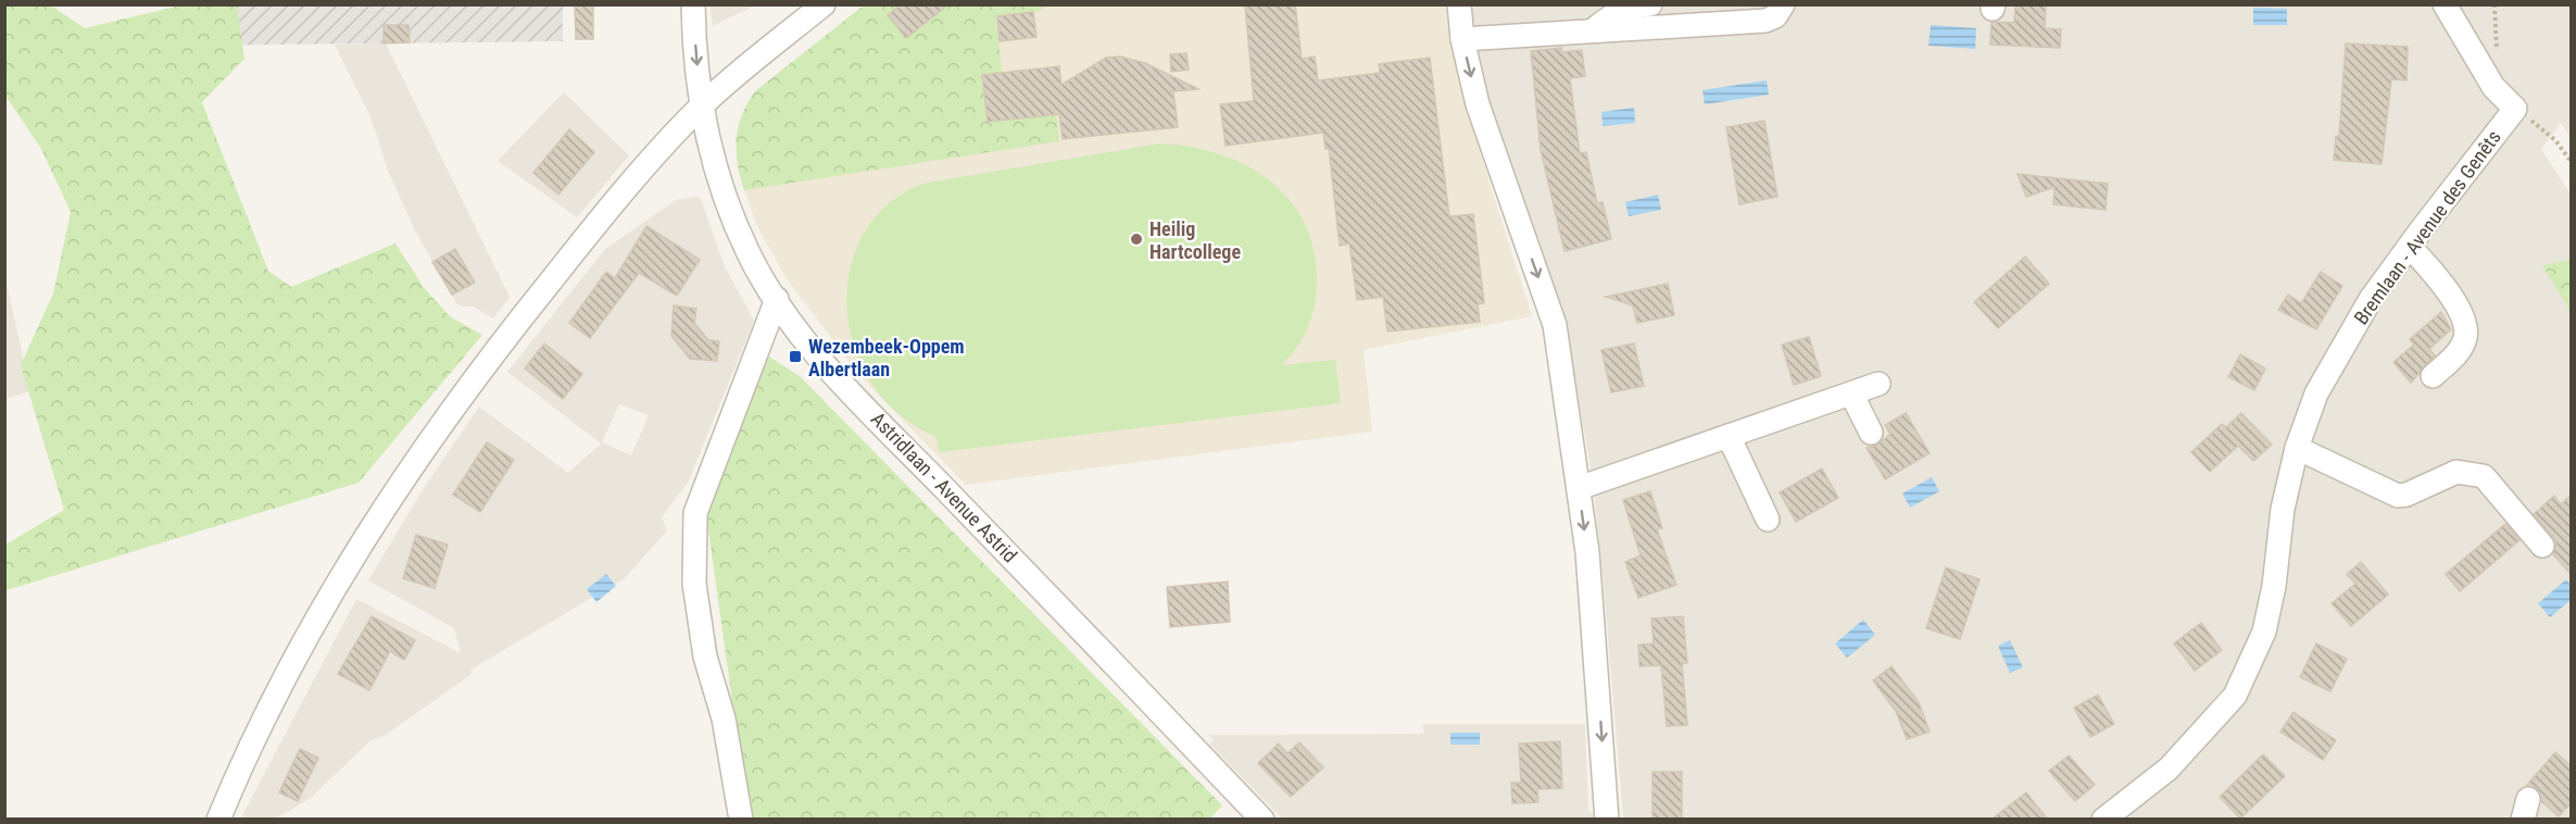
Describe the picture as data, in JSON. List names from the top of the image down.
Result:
{
  "streets": {
    "street": ["Bremlaan - Avenue des Genêts", "Astridlaan - Avenue Astrid"]
  },
  "places": {
    "other": ["Heilig Hartcollege"],
    "transit": ["Wezembeek-Oppem Albertlaan"]
  }
}
